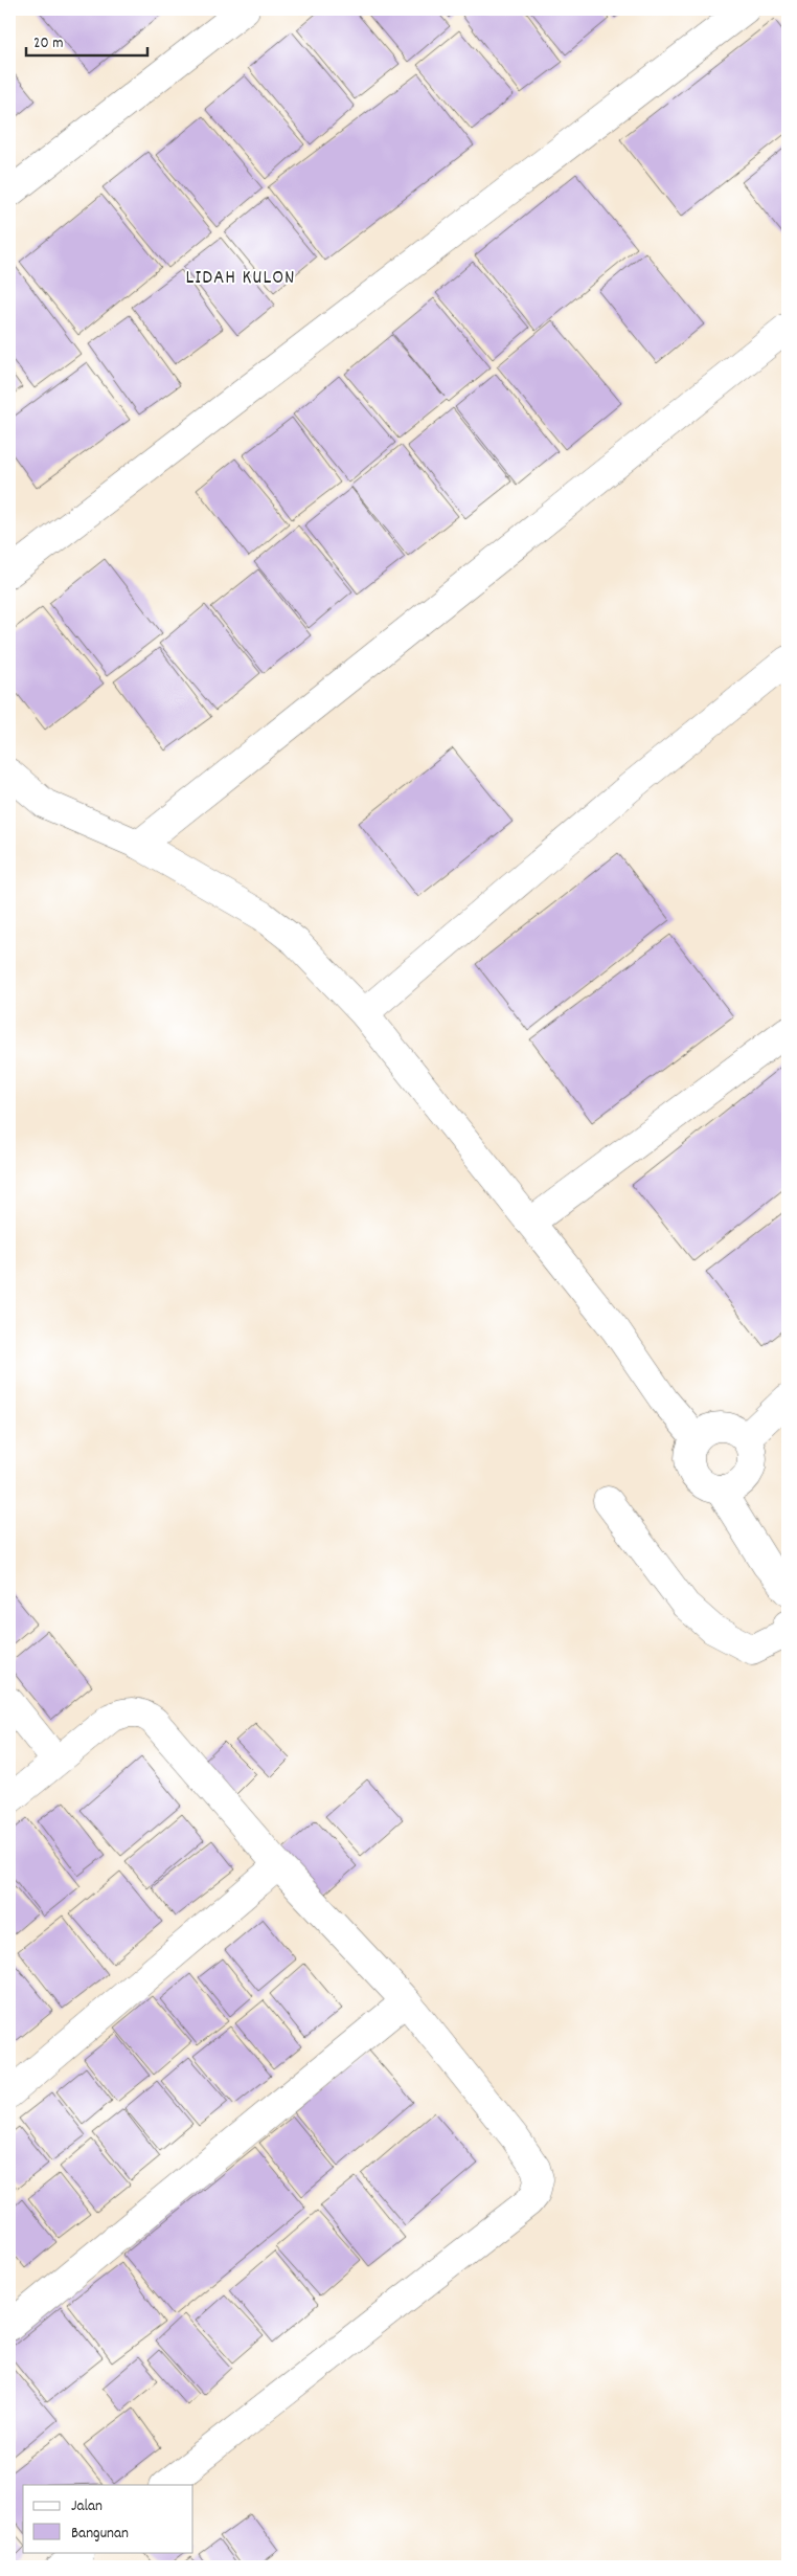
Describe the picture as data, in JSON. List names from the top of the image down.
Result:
{
  "districts": ["LIDAH KULON"],
  "legend": ["Jalan", "Bangunan"],
  "scale_bar": "20 m"
}
